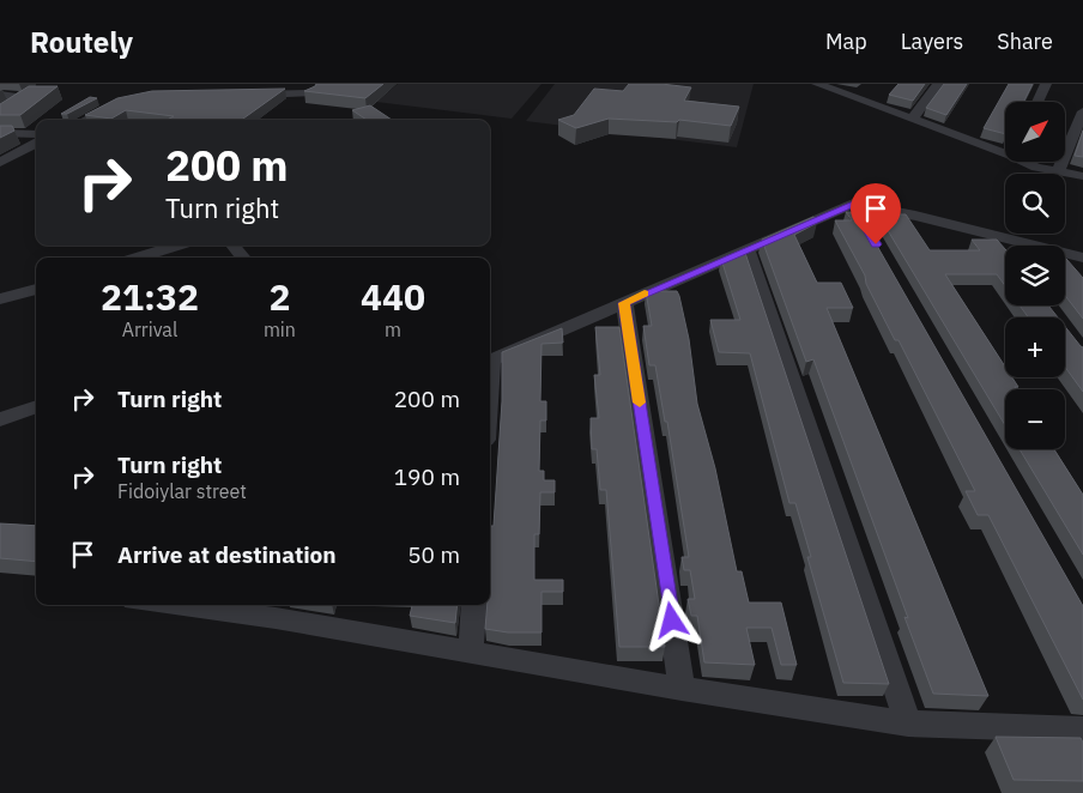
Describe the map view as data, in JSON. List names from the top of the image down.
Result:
{
  "north": "top right",
  "page": {
    "header": "Routely",
    "nav": ["Map", "Layers", "Share"],
    "map_buttons": ["+", "−"],
    "turn": ["200 m", "Turn right"],
    "eta": [
      "21:32",
      "Arrival",
      "2",
      "min",
      "440",
      "m"
    ],
    "list": [
      {
        "name": "Turn right",
        "value": "200 m"
      },
      {
        "name": "Turn right",
        "note": "Fidoiylar street",
        "value": "190 m"
      },
      {
        "name": "Arrive at destination",
        "value": "50 m"
      }
    ]
  }
}
